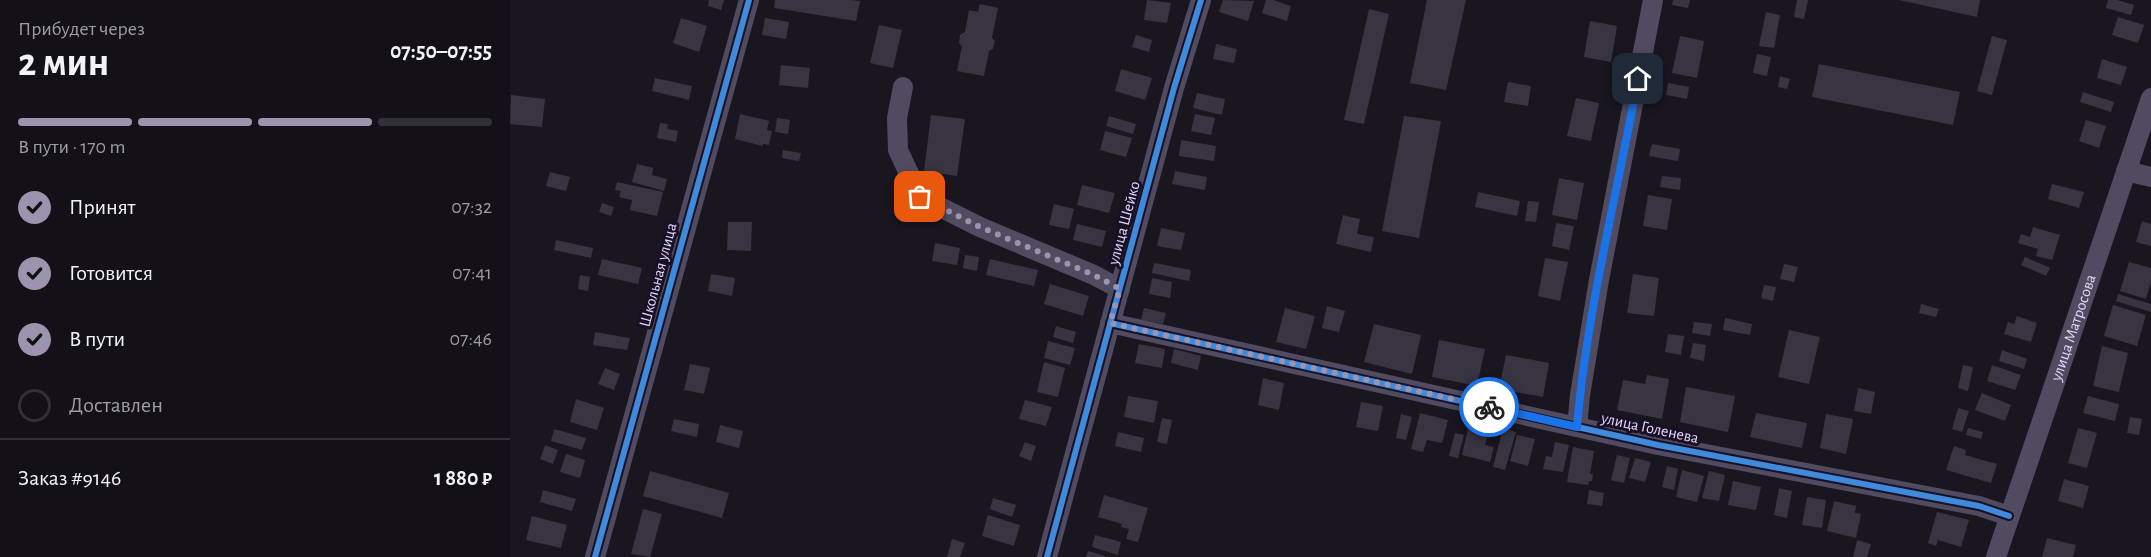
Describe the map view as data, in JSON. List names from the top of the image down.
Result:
{
  "streets": {
    "street": [
      "улица Шейко",
      "Школьная улица",
      "улица Матросова",
      "улица Голенева"
    ]
  },
  "crossings": [
    ["улица Шейко", "улица Голенева"],
    ["улица Матросова", "улица Голенева"]
  ],
  "page": {
    "heading": ["2 мин", "Прибудет через", "07:50–07:55"],
    "panel": ["Заказ #9146", "1 880 ₽"],
    "bar": "В пути · 170 m",
    "list": [
      ["Принят", "07:32"],
      ["Готовится", "07:41"],
      ["В пути", "07:46"],
      "Доставлен"
    ]
  }
}
